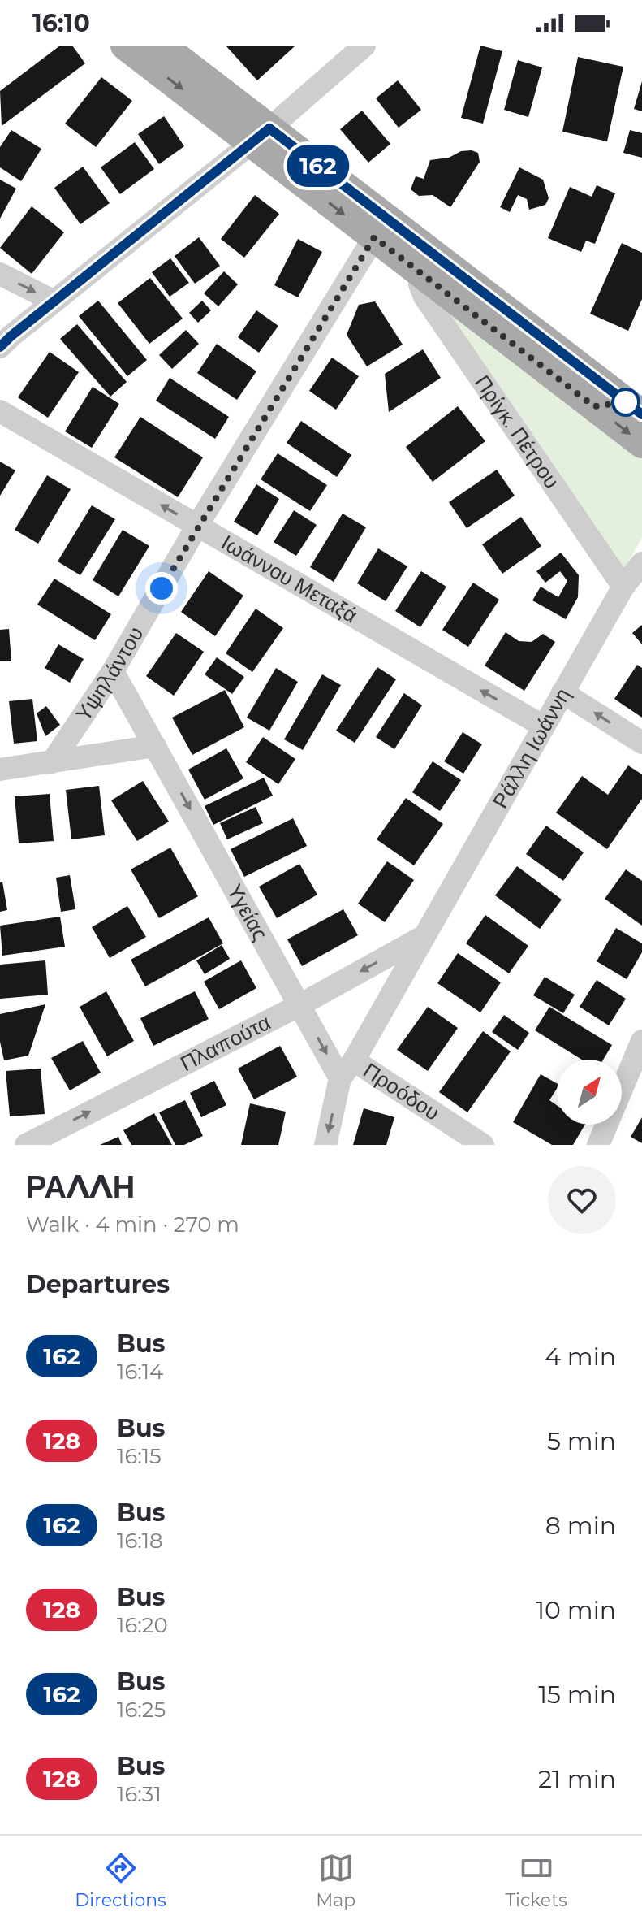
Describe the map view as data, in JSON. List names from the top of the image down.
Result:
{
  "streets": {
    "street": [
      "Πρίγκ. Πέτρου",
      "Ιωάννου Μεταξά",
      "Υψηλάντου",
      "Ράλλη Ιωάννη",
      "Υγείας",
      "Πλαπούτα",
      "Προόδου"
    ]
  },
  "crossings": [
    ["Πρίγκ. Πέτρου", "Ράλλη Ιωάννη"],
    ["Ιωάννου Μεταξά", "Υψηλάντου"],
    ["Ιωάννου Μεταξά", "Ράλλη Ιωάννη"],
    ["Υψηλάντου", "Υγείας"],
    ["Ράλλη Ιωάννη", "Υγείας"],
    ["Ράλλη Ιωάννη", "Πλαπούτα"],
    ["Ράλλη Ιωάννη", "Προόδου"],
    ["Υγείας", "Πλαπούτα"],
    ["Υγείας", "Προόδου"]
  ],
  "one_way": ["Ιωάννου Μεταξά", "Υγείας"],
  "lines": ["bus line 162"],
  "north": "top right",
  "page": {
    "status": "16:10",
    "on_map": "162",
    "heading": [
      ["ΡΑΛΛΗ", "Walk · 4 min · 270 m"],
      "Departures"
    ],
    "list": [
      {
        "mark": "162",
        "name": "Bus",
        "note": "16:14",
        "value": "4 min"
      },
      {
        "mark": "128",
        "name": "Bus",
        "note": "16:15",
        "value": "5 min"
      },
      {
        "mark": "162",
        "name": "Bus",
        "note": "16:18",
        "value": "8 min"
      },
      {
        "mark": "128",
        "name": "Bus",
        "note": "16:20",
        "value": "10 min"
      },
      {
        "mark": "162",
        "name": "Bus",
        "note": "16:25",
        "value": "15 min"
      },
      {
        "mark": "128",
        "name": "Bus",
        "note": "16:31",
        "value": "21 min"
      }
    ],
    "tabs": ["Directions", "Map", "Tickets"]
  }
}
